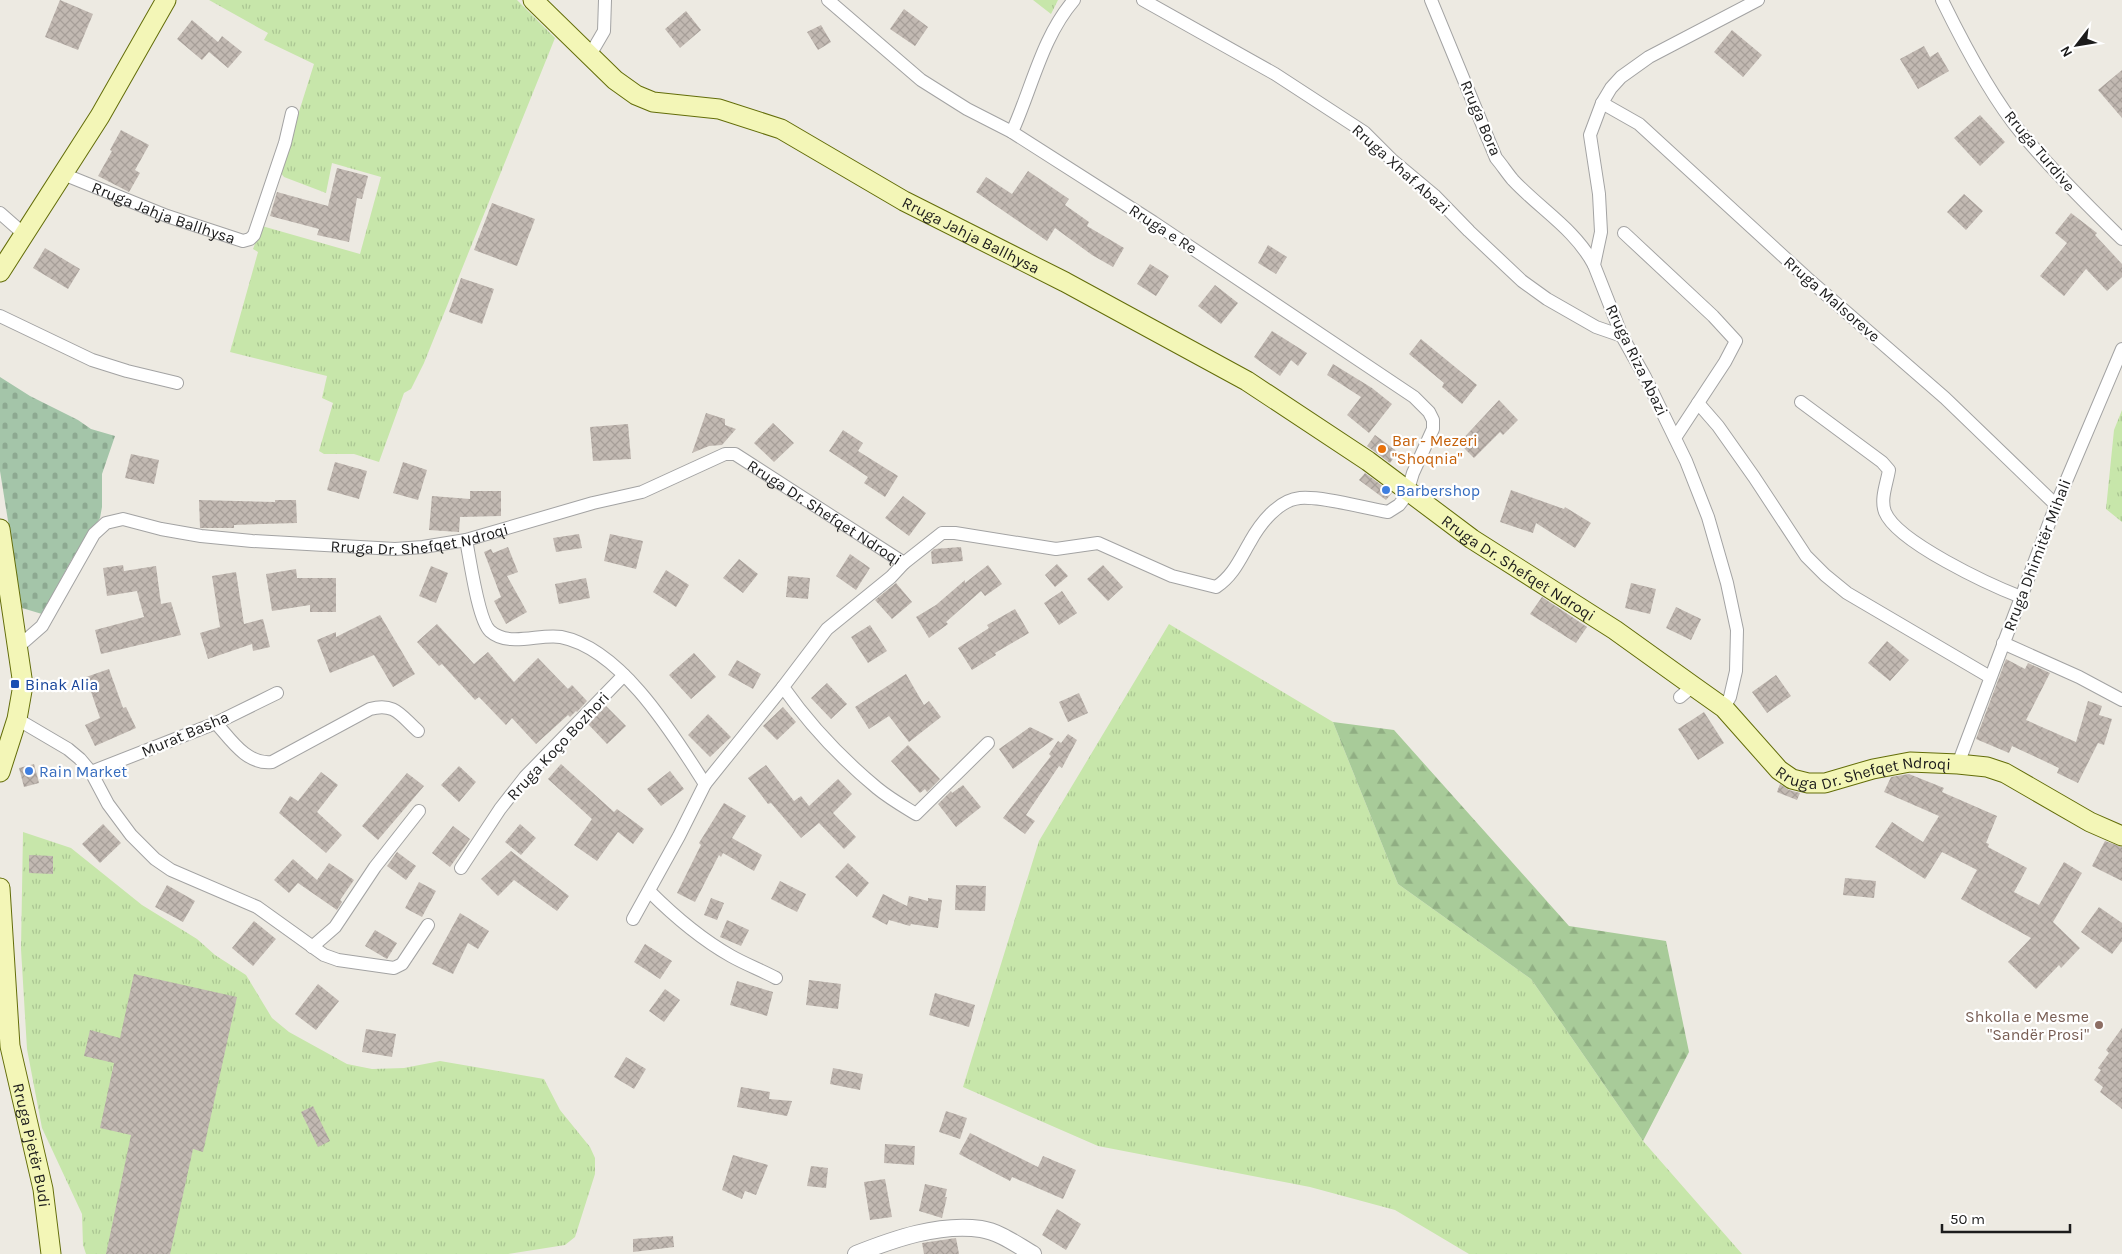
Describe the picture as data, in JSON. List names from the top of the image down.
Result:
{
  "streets": {
    "main road": ["Rruga Jahja Ballhysa", "Rruga Dr. Shefqet Ndroqi", "Rruga Pjetër Budi"],
    "street": [
      "Rruga Bora",
      "Rruga Turdive",
      "Rruga Xhaf Abazi",
      "Rruga e Re",
      "Rruga Malsoreve",
      "Rruga Riza Abazi",
      "Rruga Dhimitër Mihali",
      "Murat Basha",
      "Rruga Koço Bozhori"
    ]
  },
  "crossings": [
    ["Rruga Bora", "Rruga Riza Abazi"],
    ["Rruga Xhaf Abazi", "Rruga Riza Abazi"],
    ["Rruga Jahja Ballhysa", "Rruga e Re"],
    ["Rruga Jahja Ballhysa", "Rruga Dr. Shefqet Ndroqi"],
    ["Rruga e Re", "Rruga Dr. Shefqet Ndroqi"],
    ["Rruga Malsoreve", "Rruga Dhimitër Mihali"],
    ["Rruga Riza Abazi", "Rruga Dr. Shefqet Ndroqi"],
    ["Rruga Dr. Shefqet Ndroqi", "Rruga Dhimitër Mihali"]
  ],
  "places": {
    "other": [
      "Bar - Mezeri \"Shoqnia\"",
      "Barbershop",
      "Rain Market",
      "Shkolla e Mesme \"Sandër Prosi\""
    ],
    "transit": ["Binak Alia"]
  },
  "scale_bar": "50 m",
  "north": "bottom left"
}
